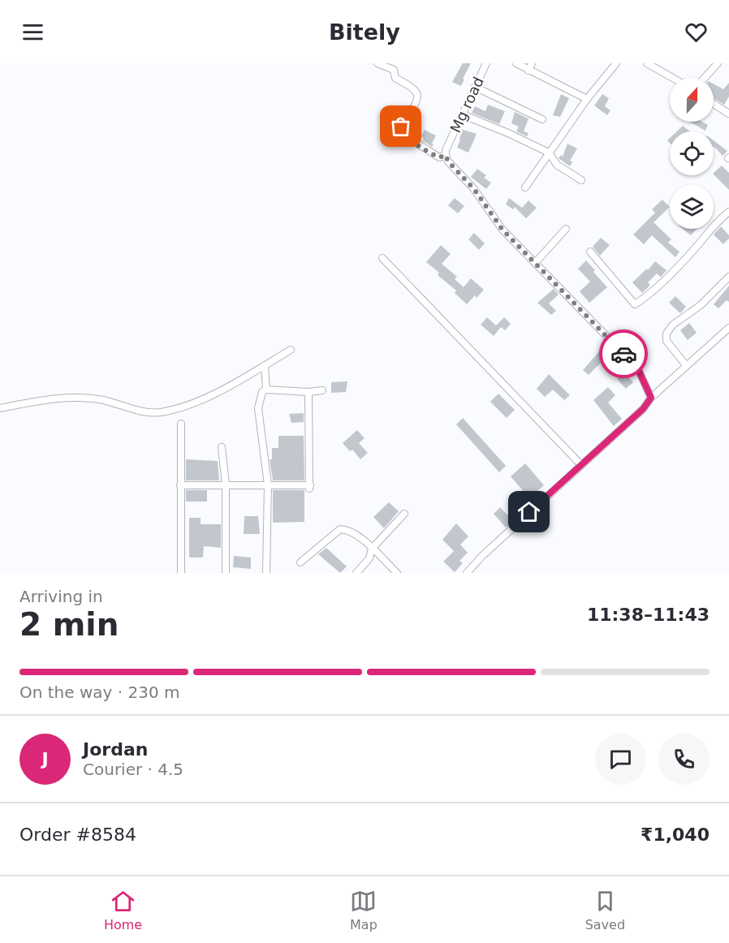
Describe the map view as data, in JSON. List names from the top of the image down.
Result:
{
  "streets": {
    "street": ["Mg road"]
  },
  "north": "top",
  "page": {
    "header": "Bitely",
    "heading": ["2 min", "Arriving in", "11:38–11:43"],
    "panel": [
      "Jordan",
      "Courier · 4.5",
      "Order #8584",
      "₹1,040"
    ],
    "bar": "On the way · 230 m",
    "round": "J",
    "tabs": ["Home", "Map", "Saved"]
  }
}
